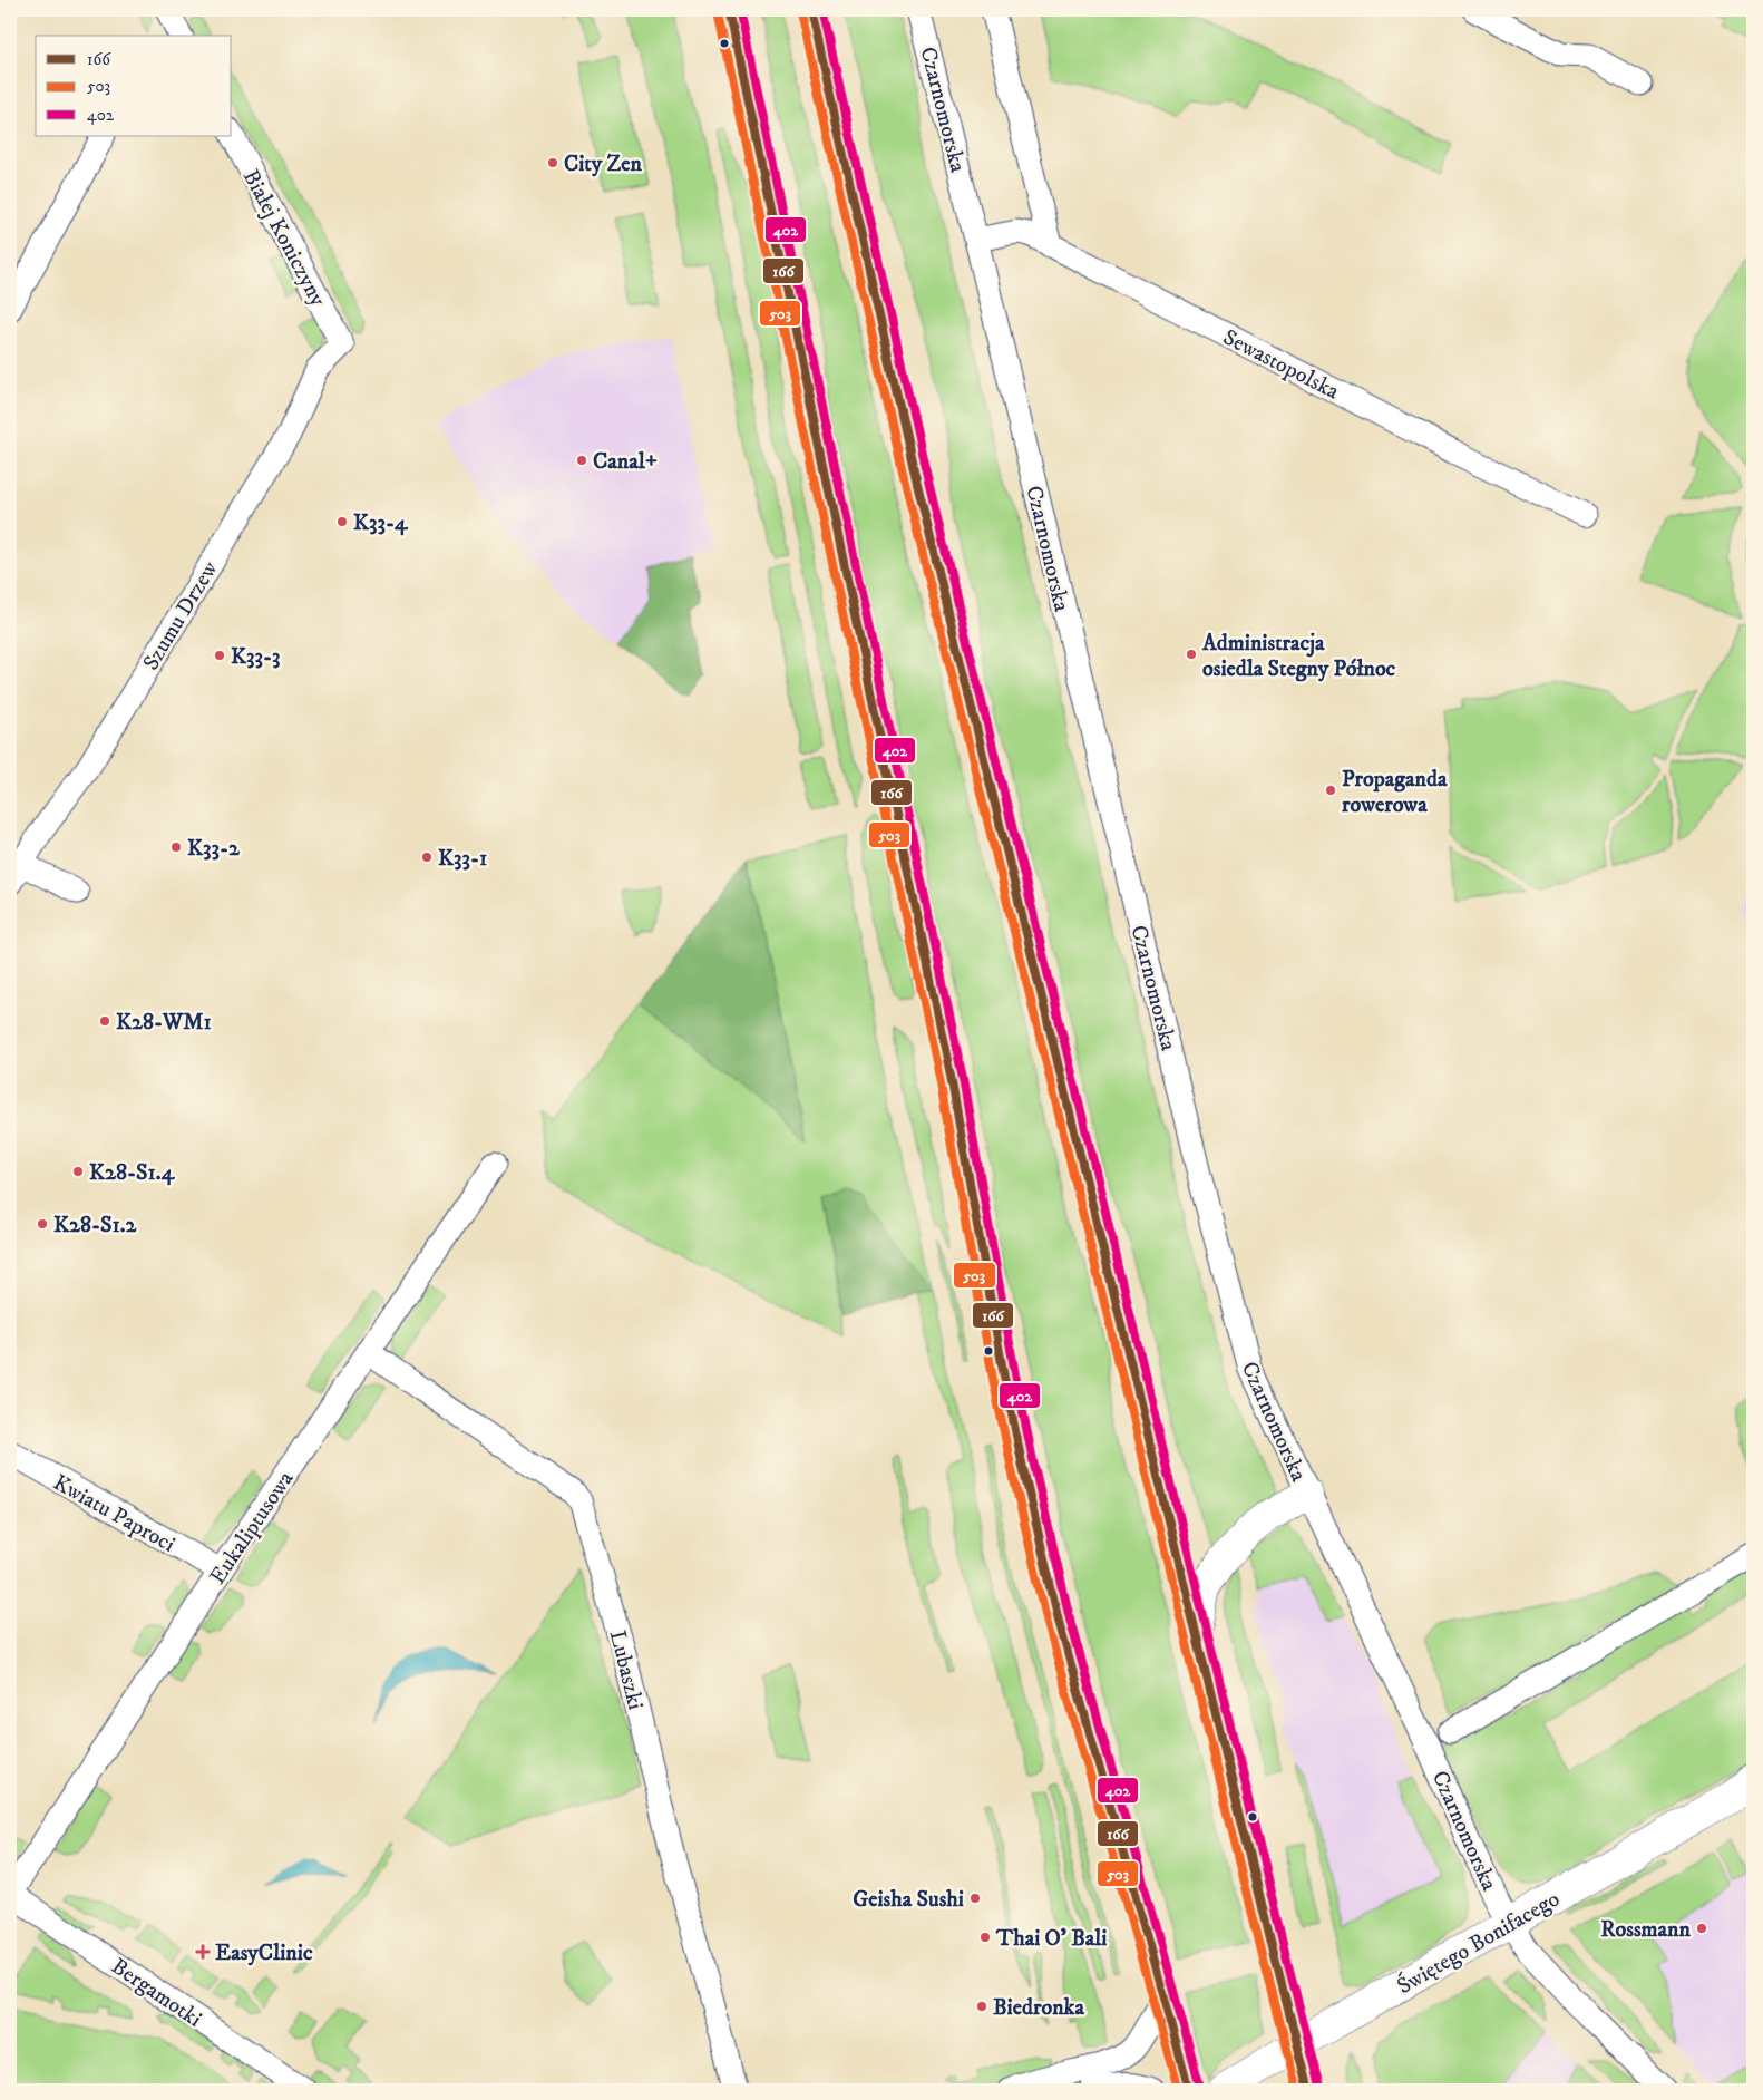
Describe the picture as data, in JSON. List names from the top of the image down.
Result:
{
  "streets": {
    "main road": ["Świętego Bonifacego"],
    "street": [
      "Czarnomorska",
      "Białej Koniczyny",
      "Sewastopolska",
      "Szumu Drzew",
      "Kwiatu Paproci",
      "Eukaliptusowa",
      "Lubaszki",
      "Bergamotki"
    ]
  },
  "crossings": [
    ["Czarnomorska", "Sewastopolska"],
    ["Czarnomorska", "Świętego Bonifacego"],
    ["Białej Koniczyny", "Szumu Drzew"],
    ["Kwiatu Paproci", "Eukaliptusowa"],
    ["Eukaliptusowa", "Lubaszki"],
    ["Eukaliptusowa", "Bergamotki"]
  ],
  "places": {
    "other": [
      "City Zen",
      "Canal+",
      "K33-4",
      "Administracja osiedla Stegny Północ",
      "K33-3",
      "Propaganda rowerowa",
      "K33-2",
      "K33-1",
      "K28-WM1",
      "K28-S1.4",
      "K28-S1.2",
      "Geisha Sushi",
      "Rossmann",
      "Thai O' Bali",
      "Biedronka"
    ],
    "health": ["EasyClinic"]
  },
  "lines": ["transit line 166", "transit line 402", "transit line 503"],
  "legend": ["166", "503", "402"]
}
